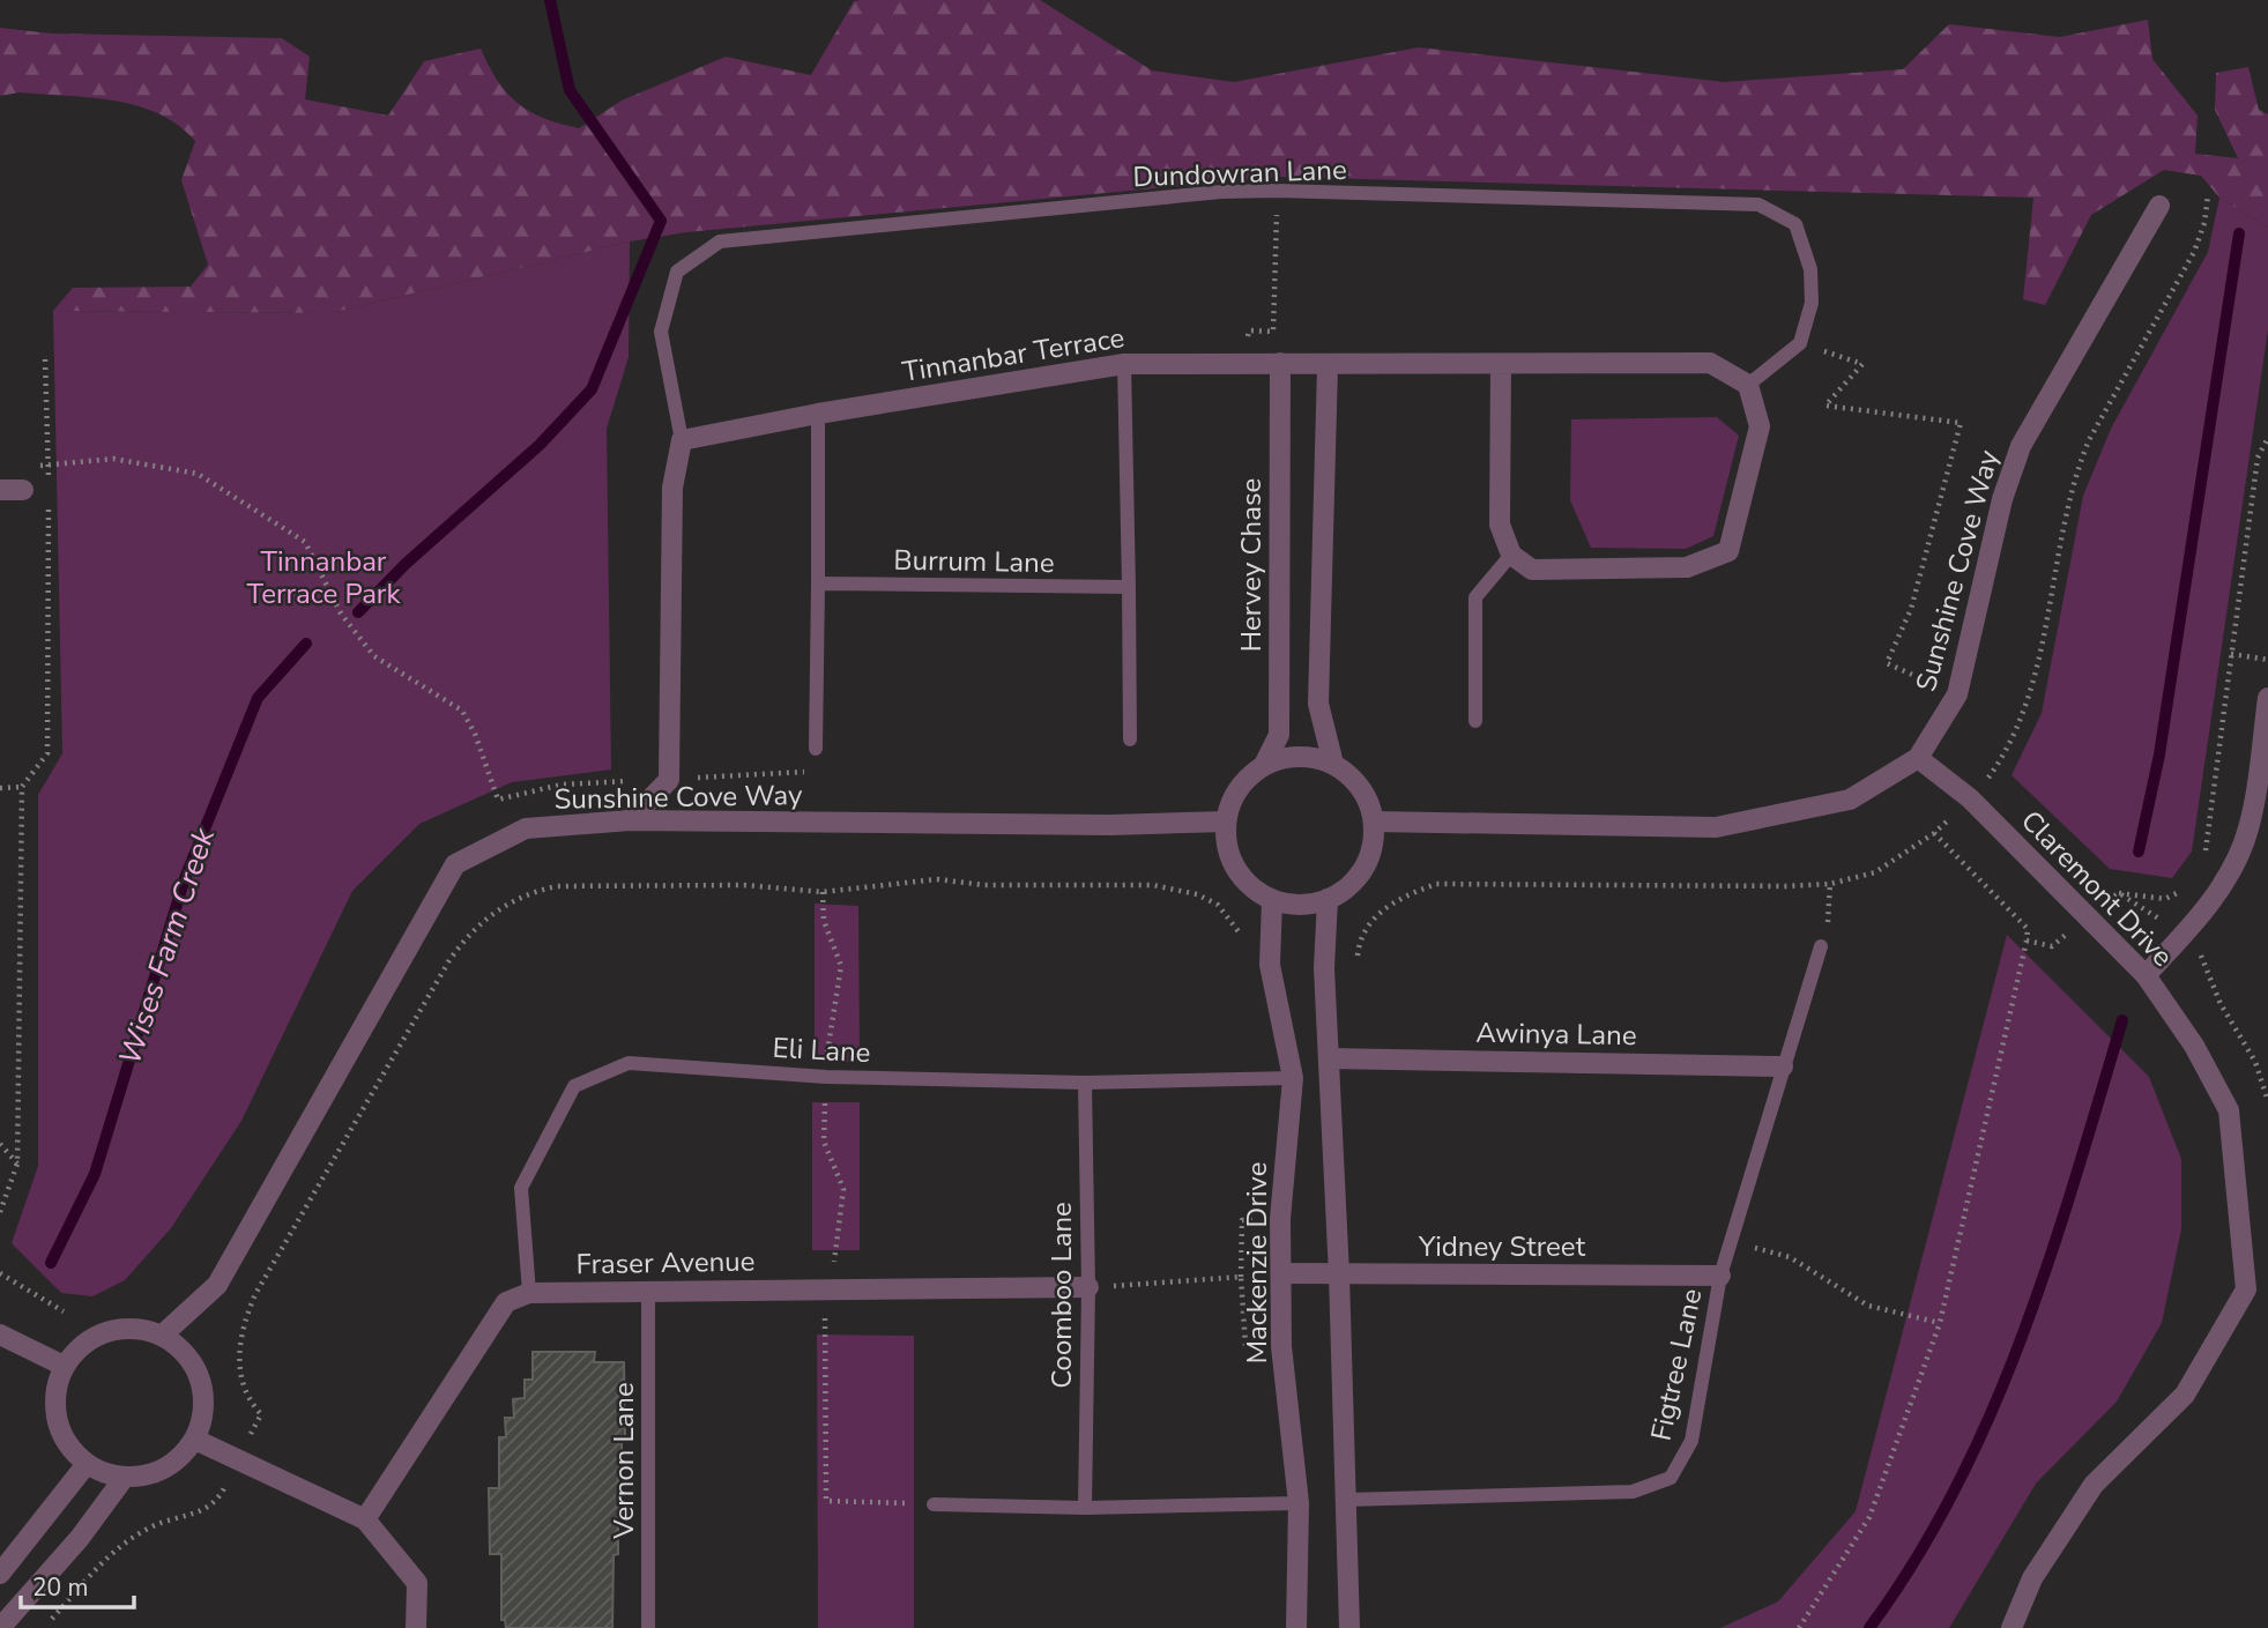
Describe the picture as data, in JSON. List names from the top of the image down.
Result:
{
  "streets": {
    "street": [
      "Tinnanbar Terrace",
      "Hervey Chase",
      "Sunshine Cove Way",
      "Claremont Drive",
      "Awinya Lane",
      "Yidney Street",
      "Fraser Avenue",
      "Mackenzie Drive"
    ],
    "lane": [
      "Dundowran Lane",
      "Burrum Lane",
      "Eli Lane",
      "Coomboo Lane",
      "Figtree Lane",
      "Vernon Lane"
    ]
  },
  "crossings": [
    ["Dundowran Lane", "Tinnanbar Terrace"],
    ["Tinnanbar Terrace", "Hervey Chase"],
    ["Hervey Chase", "Sunshine Cove Way"],
    ["Hervey Chase", "Mackenzie Drive"],
    ["Sunshine Cove Way", "Claremont Drive"],
    ["Sunshine Cove Way", "Mackenzie Drive"],
    ["Awinya Lane", "Figtree Lane"],
    ["Eli Lane", "Fraser Avenue"],
    ["Eli Lane", "Mackenzie Drive"],
    ["Eli Lane", "Coomboo Lane"],
    ["Yidney Street", "Mackenzie Drive"],
    ["Yidney Street", "Figtree Lane"],
    ["Fraser Avenue", "Coomboo Lane"],
    ["Fraser Avenue", "Vernon Lane"]
  ],
  "water": ["Wises Farm Creek"],
  "parks": ["Tinnanbar Terrace Park"],
  "scale_bar": "20 m"
}
